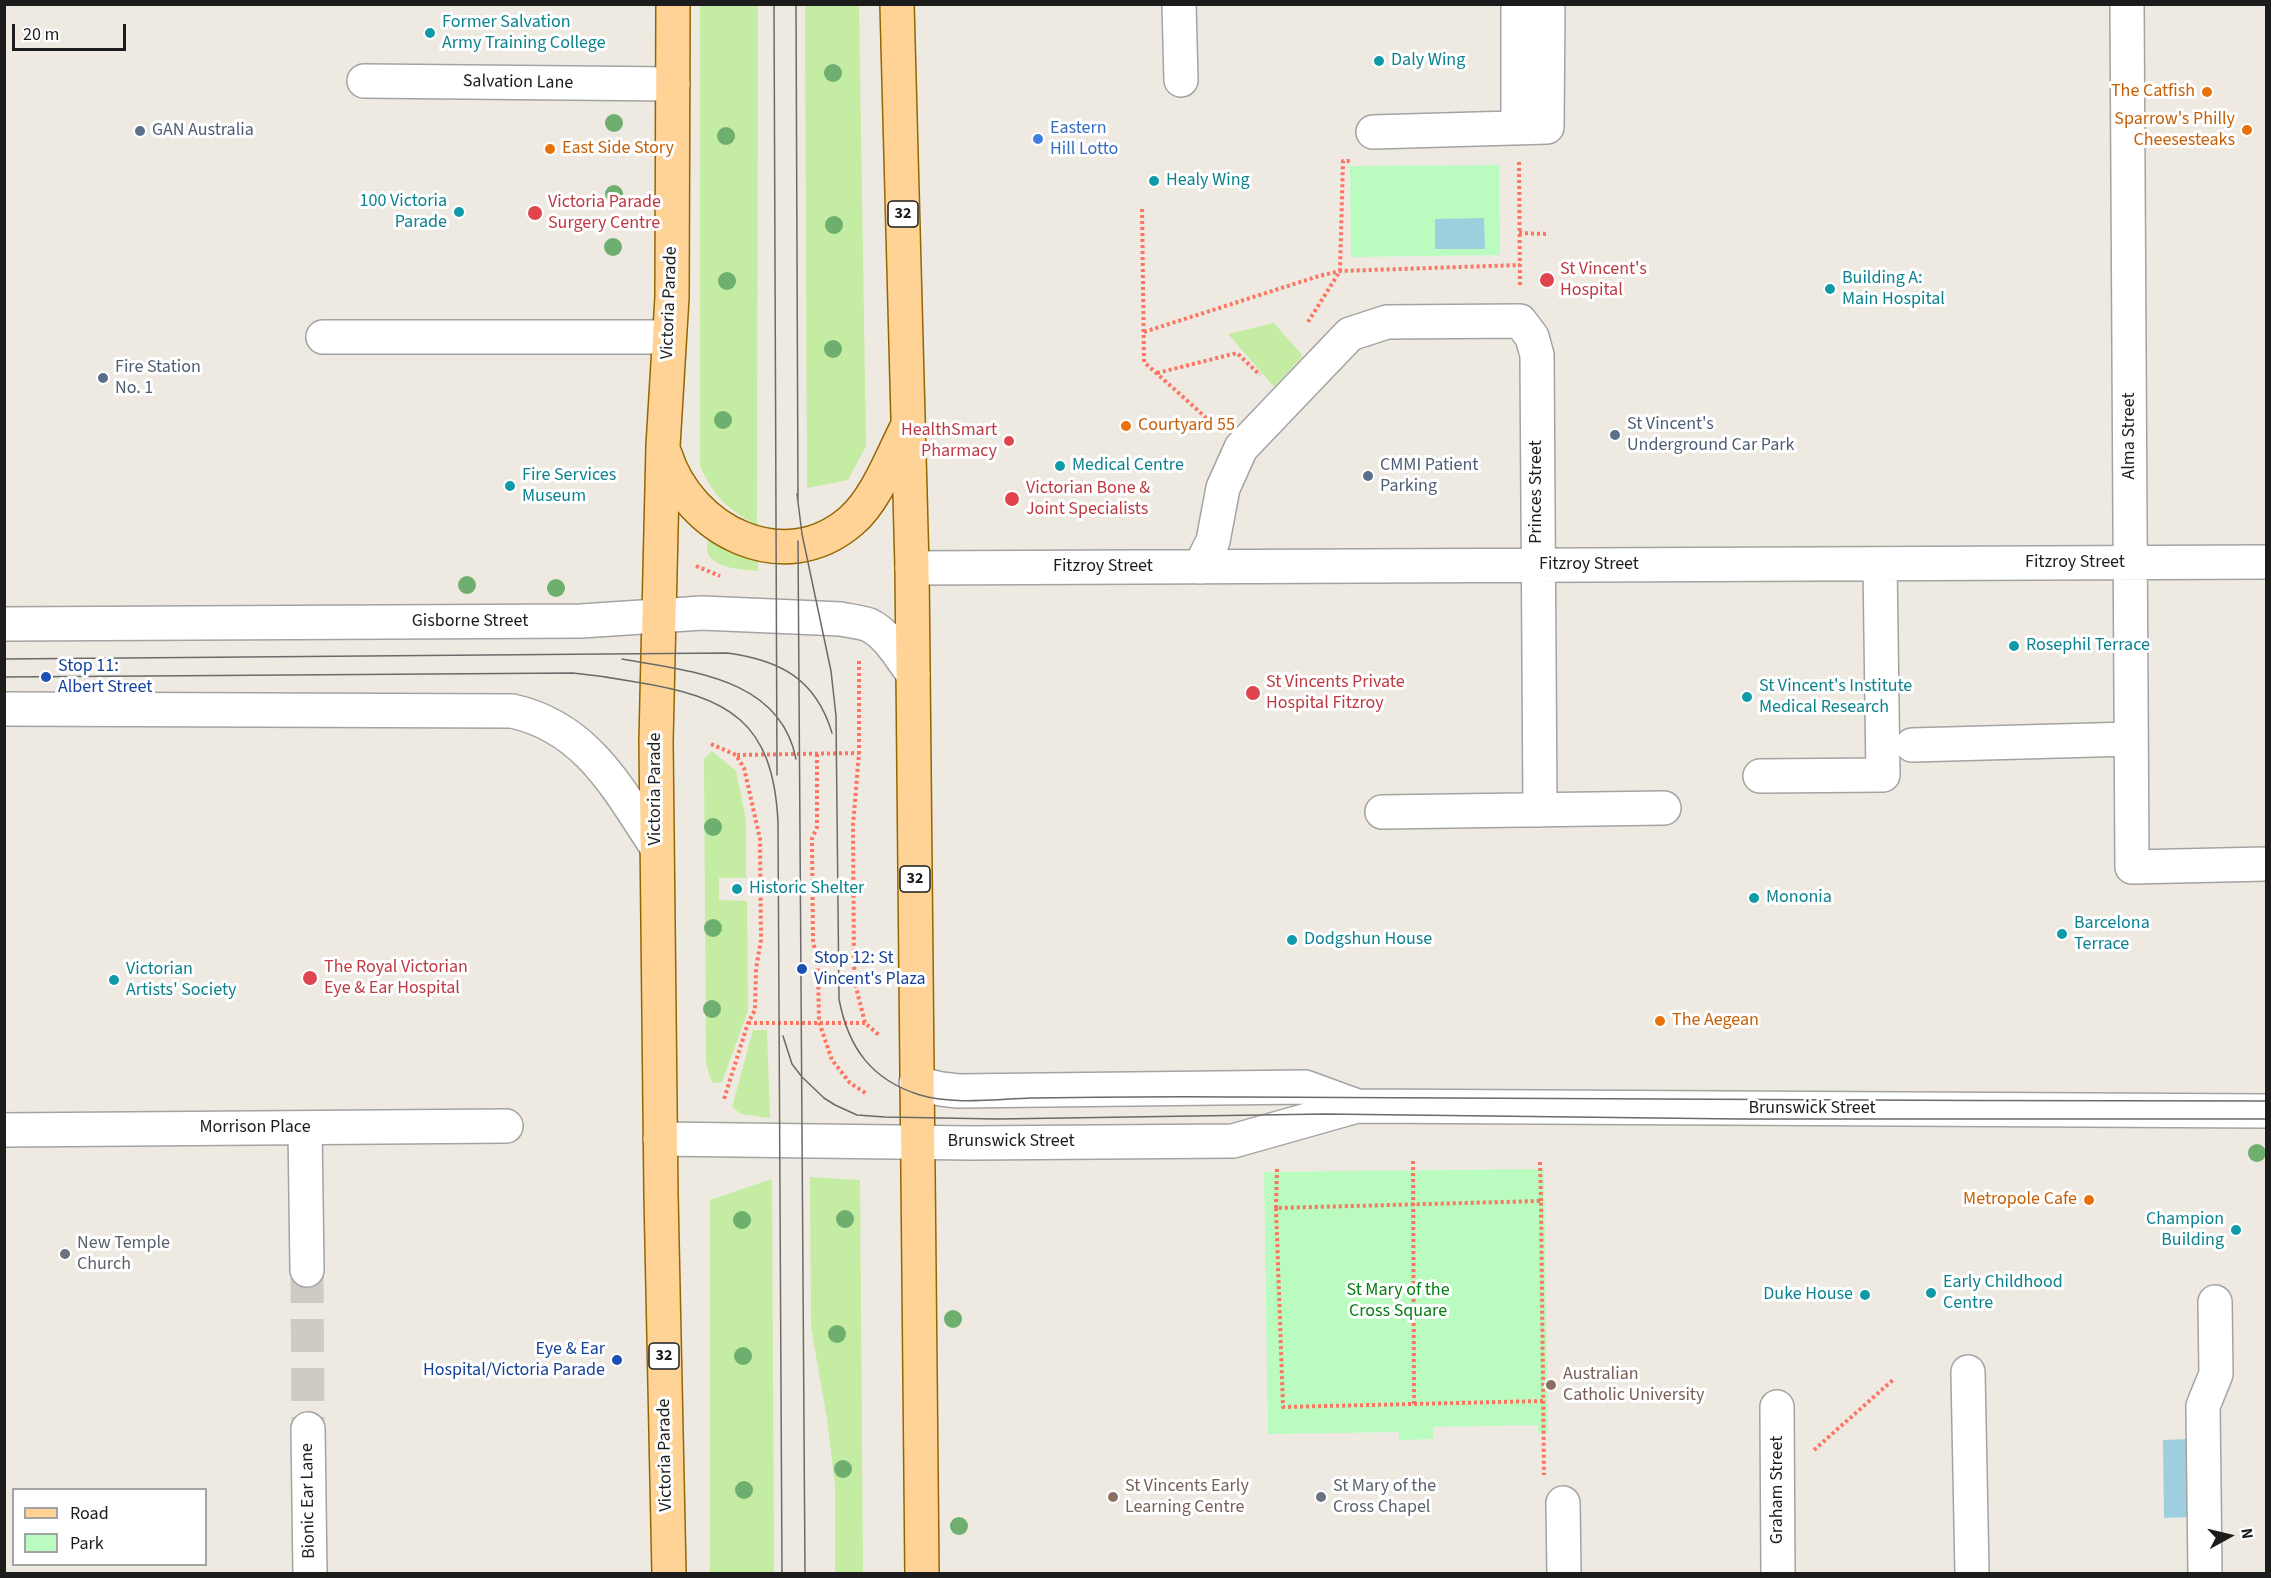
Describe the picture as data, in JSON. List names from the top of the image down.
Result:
{
  "streets": {
    "main road": ["32", "Victoria Parade"],
    "street": [
      "Salvation Lane",
      "Alma Street",
      "Princes Street",
      "Fitzroy Street",
      "Gisborne Street",
      "Brunswick Street",
      "Morrison Place",
      "Graham Street",
      "Bionic Ear Lane"
    ]
  },
  "crossings": [
    ["Salvation Lane", "Victoria Parade"],
    ["32", "Fitzroy Street"],
    ["32", "Gisborne Street"],
    ["32", "Brunswick Street"],
    ["Victoria Parade", "Gisborne Street"],
    ["Victoria Parade", "Brunswick Street"],
    ["Alma Street", "Fitzroy Street"],
    ["Princes Street", "Fitzroy Street"]
  ],
  "parks": ["St Mary of the Cross Square"],
  "places": [
    "Former Salvation Army Training College",
    "Daly Wing",
    "The Catfish",
    "Sparrow's Philly Cheesesteaks",
    "GAN Australia",
    "Eastern Hill Lotto",
    "East Side Story",
    "Healy Wing",
    "100 Victoria Parade",
    "Victoria Parade Surgery Centre",
    "St Vincent's Hospital",
    "Building A: Main Hospital",
    "Fire Station No. 1",
    "Courtyard 55",
    "St Vincent's Underground Car Park",
    "HealthSmart Pharmacy",
    "Medical Centre",
    "CMMI Patient Parking",
    "Fire Services Museum",
    "Victorian Bone & Joint Specialists",
    "Rosephil Terrace",
    "Stop 11: Albert Street",
    "St Vincents Private Hospital Fitzroy",
    "St Vincent's Institute Medical Research",
    "Historic Shelter",
    "Mononia",
    "Barcelona Terrace",
    "Dodgshun House",
    "Stop 12: St Vincent's Plaza",
    "The Royal Victorian Eye & Ear Hospital",
    "Victorian Artists' Society",
    "The Aegean",
    "Metropole Cafe",
    "Champion Building",
    "New Temple Church",
    "Early Childhood Centre",
    "Duke House",
    "Eye & Ear Hospital/Victoria Parade",
    "Australian Catholic University",
    "St Vincents Early Learning Centre",
    "St Mary of the Cross Chapel"
  ],
  "legend": ["Road", "Park"],
  "scale_bar": "20 m",
  "north": "right"
}
